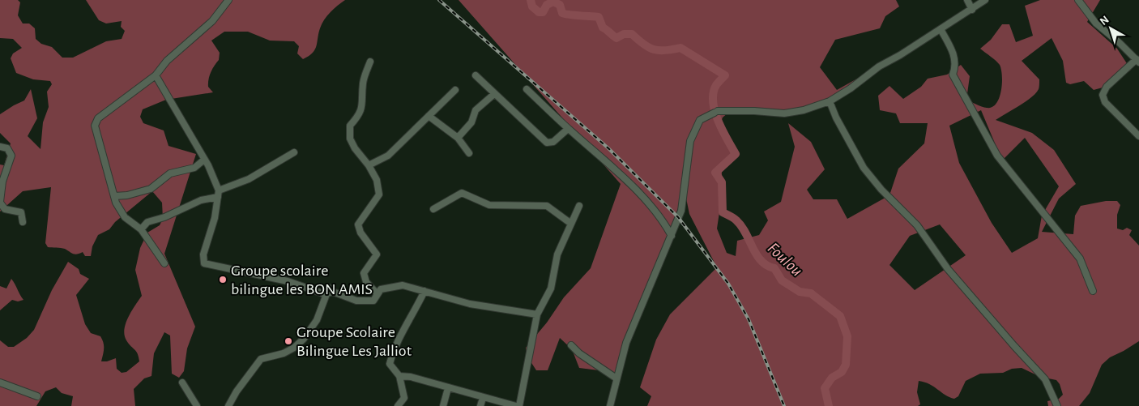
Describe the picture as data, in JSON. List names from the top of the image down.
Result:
{
  "water": ["Foulou"],
  "places": ["Groupe scolaire bilingue les BON AMIS", "Groupe Scolaire Bilingue Les Jalliot"],
  "north": "top left"
}
